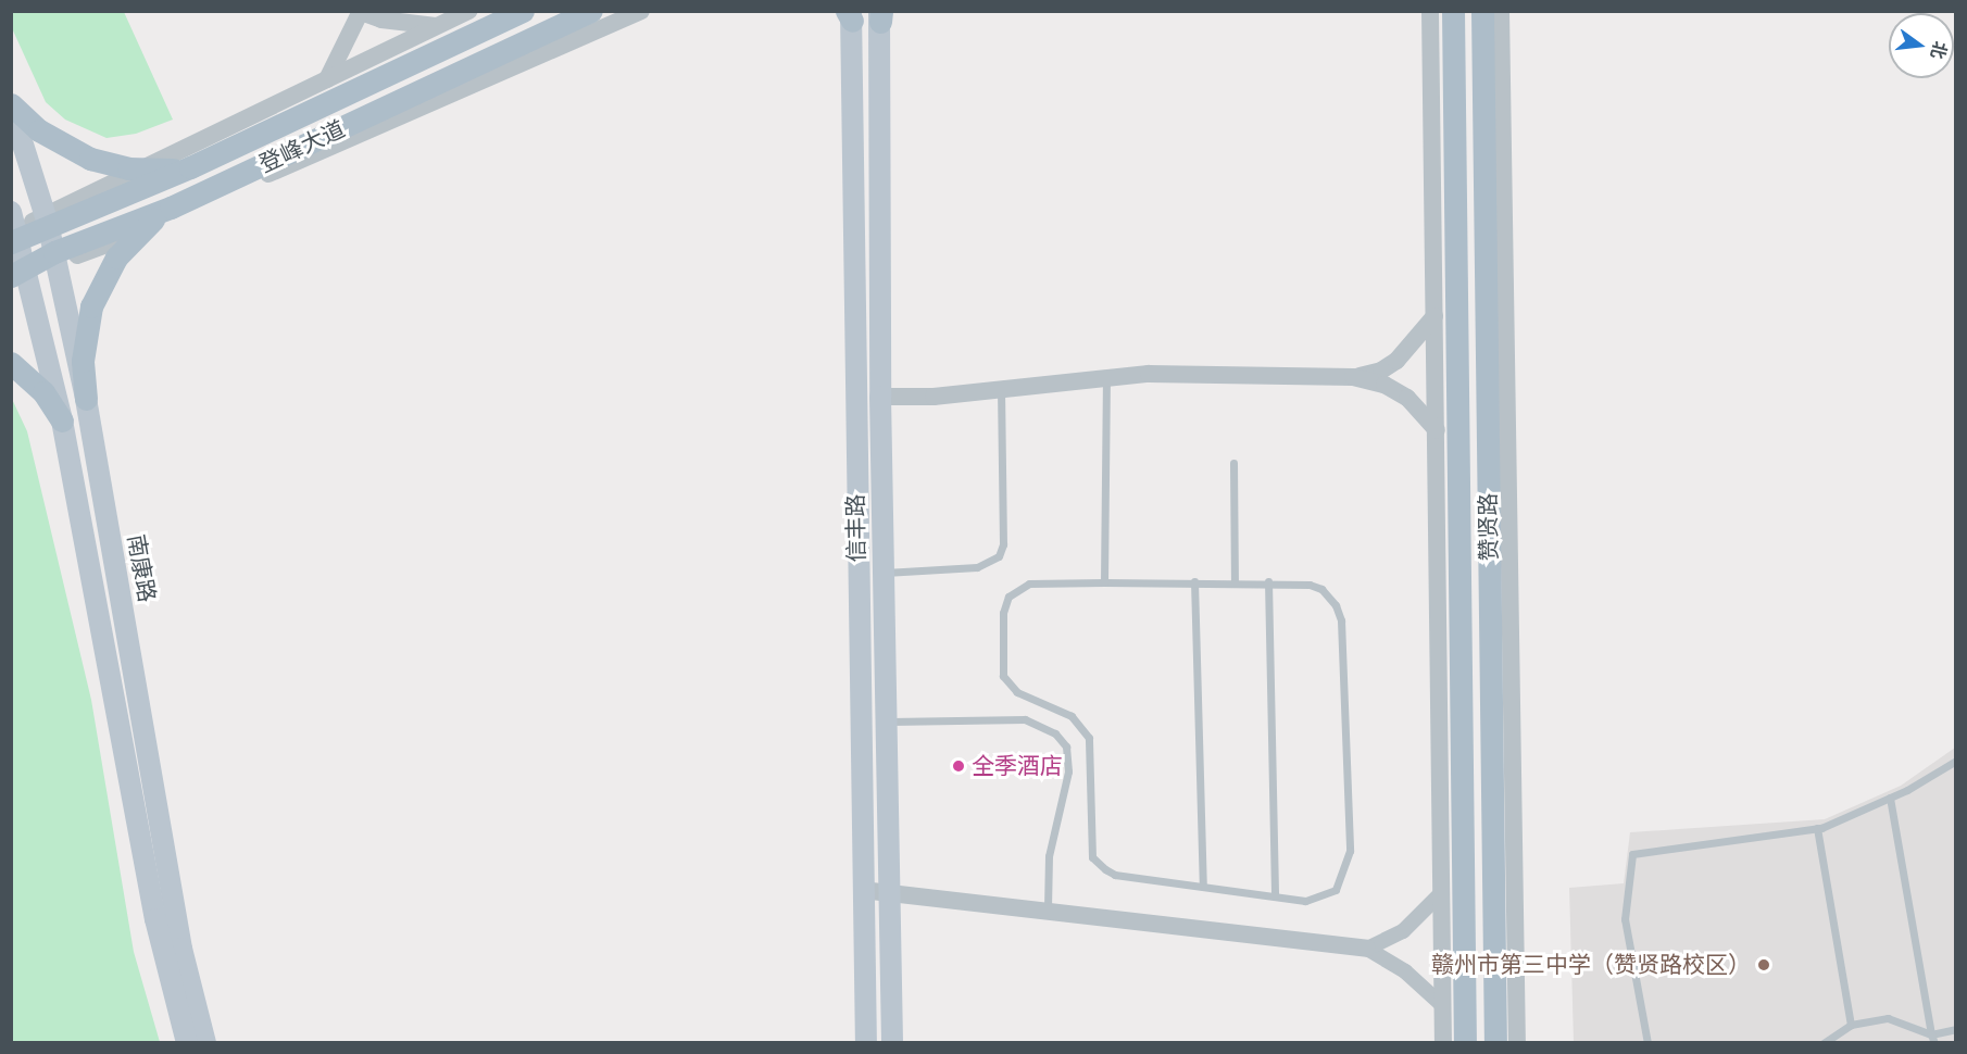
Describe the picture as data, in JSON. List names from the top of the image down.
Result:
{
  "streets": {
    "main road": [
      "登峰大道",
      "赞贤路",
      "信丰路",
      "南康路"
    ]
  },
  "crossings": [
    ["登峰大道", "南康路"]
  ],
  "places": ["全季酒店", "赣州市第三中学（赞贤路校区）"],
  "north": "right"
}
